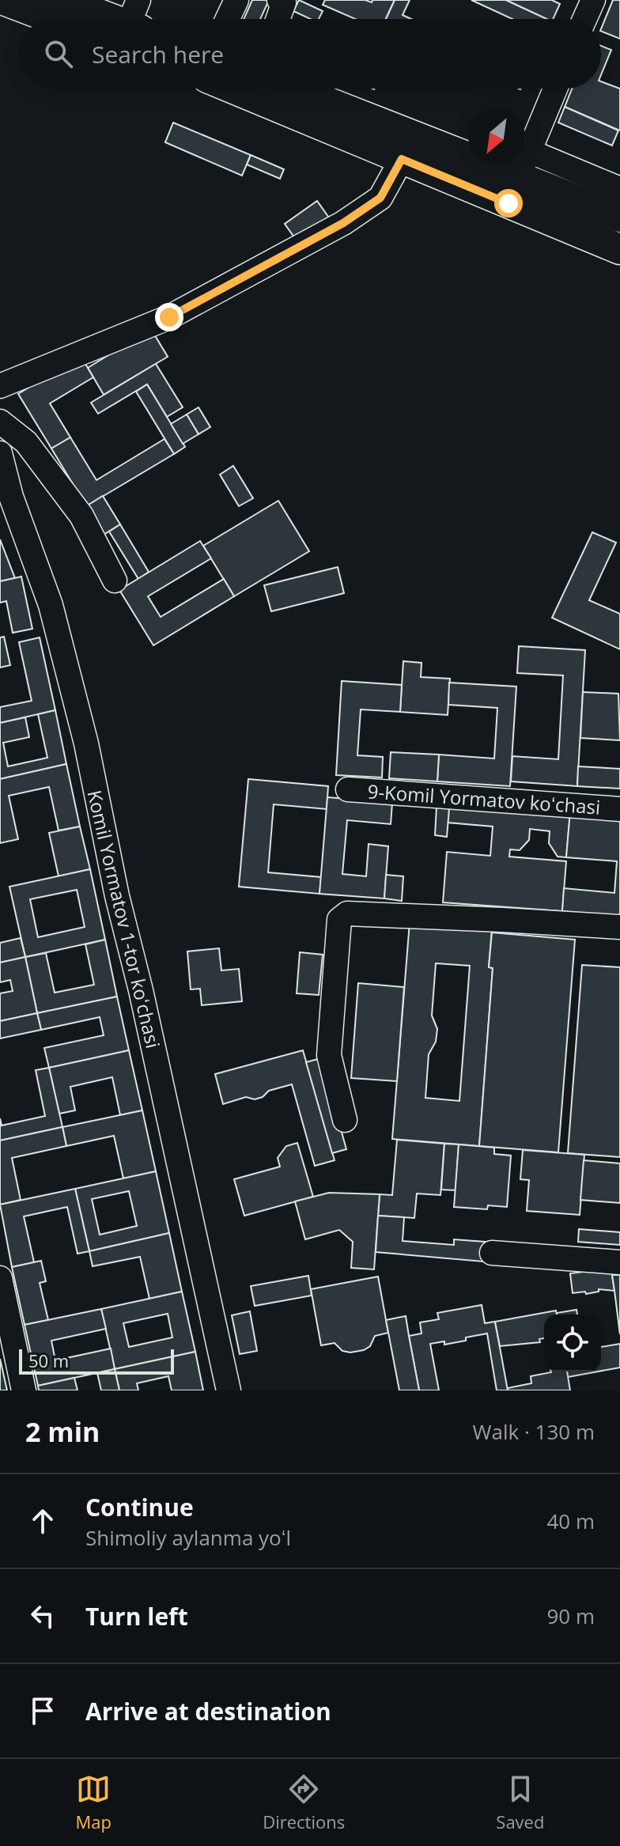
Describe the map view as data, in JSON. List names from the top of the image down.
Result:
{
  "streets": {
    "street": ["9-Komil Yormatov koʻchasi", "Komil Yormatov 1-tor koʻchasi"]
  },
  "scale_bar": "50 m",
  "north": "bottom left",
  "page": {
    "search": "Search here",
    "scale": "50 m",
    "heading": ["2 min", "Walk · 130 m"],
    "list": [
      ["Continue", "Shimoliy aylanma yoʻl", "40 m"],
      ["Turn left", "90 m"],
      "Arrive at destination"
    ],
    "nav": ["Map", "Directions", "Saved"]
  }
}
